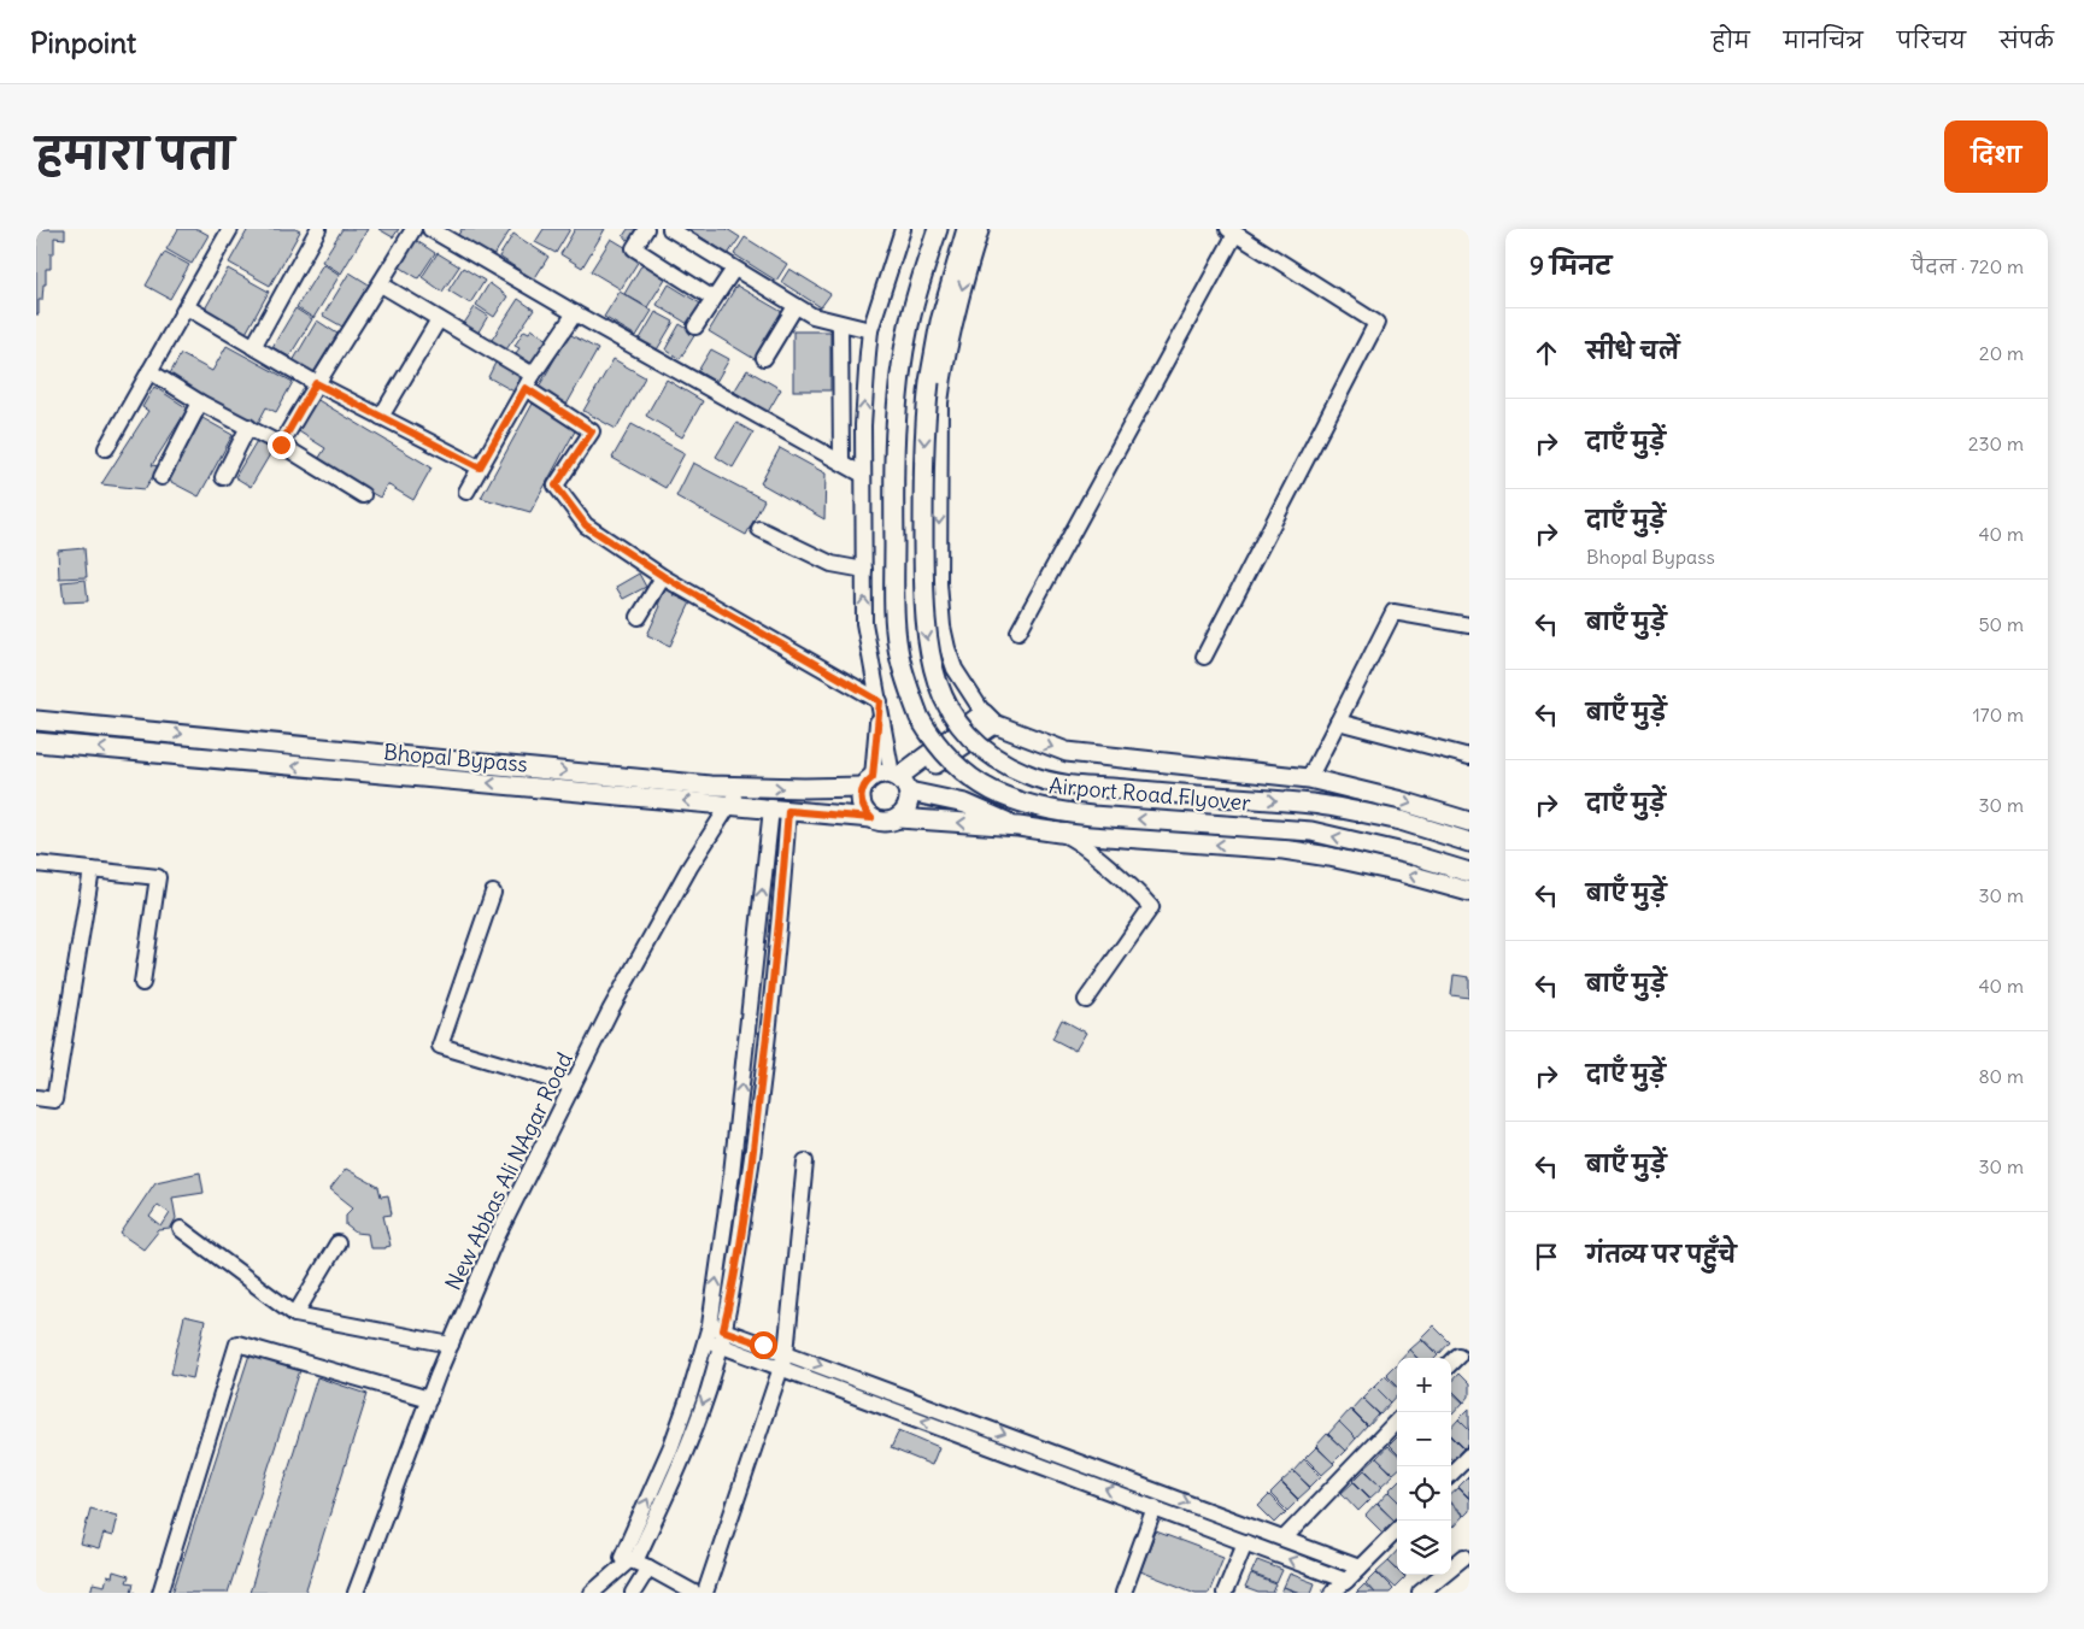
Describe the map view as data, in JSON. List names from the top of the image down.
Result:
{
  "streets": {
    "main road": ["Bhopal Bypass", "Airport Road Flyover"],
    "street": ["New Abbas Ali NAgar Road"]
  },
  "crossings": [
    ["Bhopal Bypass", "New Abbas Ali NAgar Road"]
  ],
  "page": {
    "header": "Pinpoint",
    "nav": [
      "होम",
      "मानचित्र",
      "परिचय",
      "संपर्क"
    ],
    "title": "हमारा पता",
    "buttons": "दिशा",
    "heading": ["9 मिनट", "पैदल · 720 m"],
    "list": [
      ["सीधे चलें", "20 m"],
      ["दाएँ मुड़ें", "230 m"],
      ["दाएँ मुड़ें", "Bhopal Bypass", "40 m"],
      ["बाएँ मुड़ें", "50 m"],
      ["बाएँ मुड़ें", "170 m"],
      ["दाएँ मुड़ें", "30 m"],
      ["बाएँ मुड़ें", "30 m"],
      ["बाएँ मुड़ें", "40 m"],
      ["दाएँ मुड़ें", "80 m"],
      ["बाएँ मुड़ें", "30 m"],
      "गंतव्य पर पहुँचे"
    ],
    "map_buttons": ["+", "−"]
  }
}
